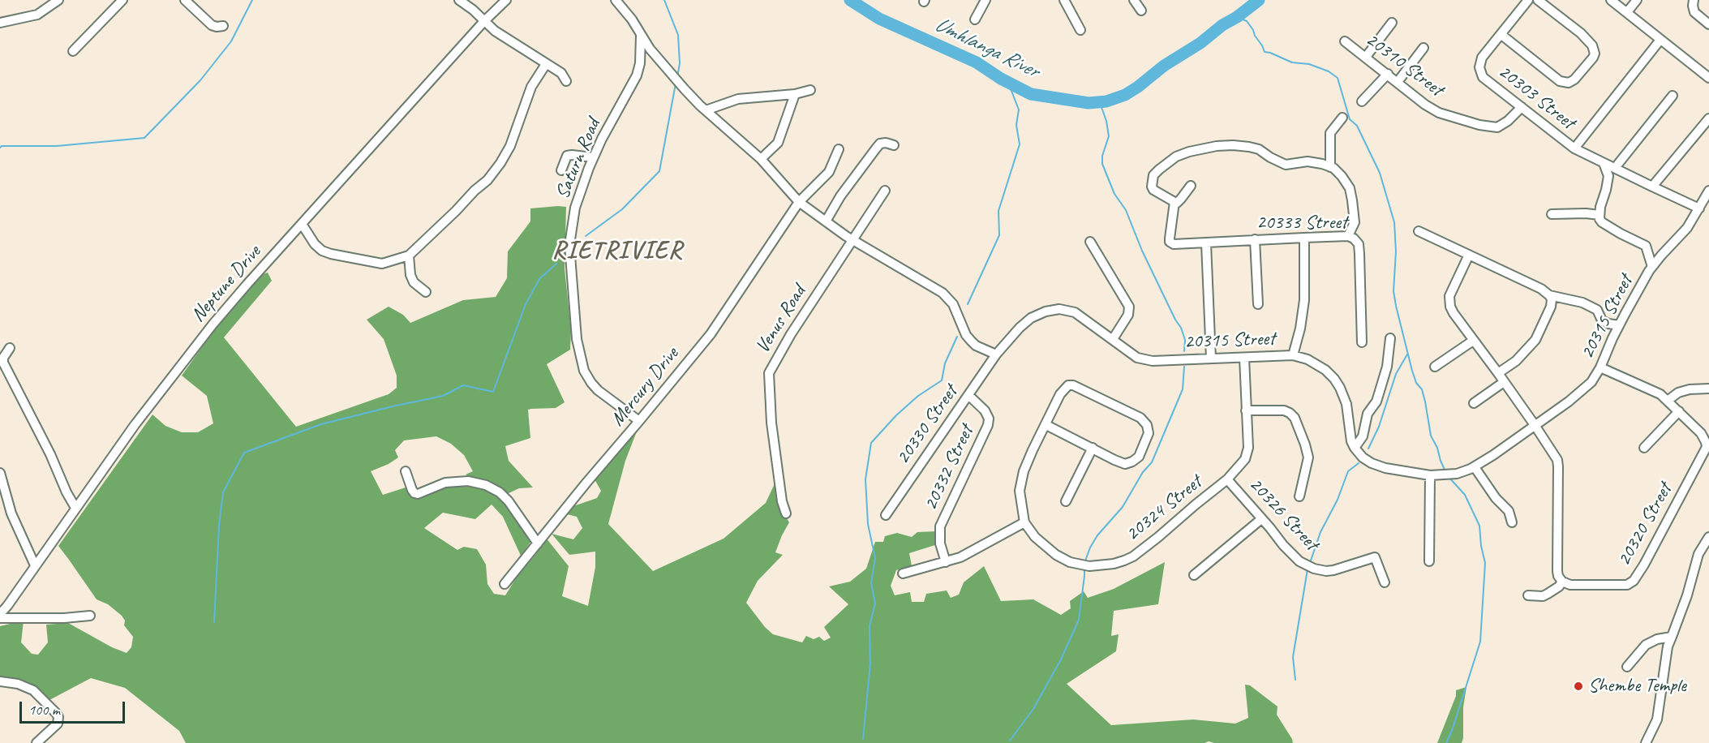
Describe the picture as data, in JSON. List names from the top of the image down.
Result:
{
  "streets": {
    "street": [
      "20310 Street",
      "20303 Street",
      "Saturn Road",
      "20333 Street",
      "Neptune Drive",
      "20315 Street",
      "Venus Road",
      "Mercury Drive",
      "20330 Street",
      "20332 Street",
      "20324 Street",
      "20326 Street",
      "20320 Street"
    ]
  },
  "crossings": [
    ["20310 Street", "20303 Street"],
    ["20303 Street", "20315 Street"],
    ["Saturn Road", "Mercury Drive"],
    ["20315 Street", "20330 Street"],
    ["20315 Street", "20324 Street"],
    ["20315 Street", "20320 Street"],
    ["20330 Street", "20332 Street"],
    ["20324 Street", "20326 Street"]
  ],
  "districts": ["RIETRIVIER"],
  "water": ["Umhlanga River"],
  "places": ["Shembe Temple"],
  "scale_bar": "100 m"
}
